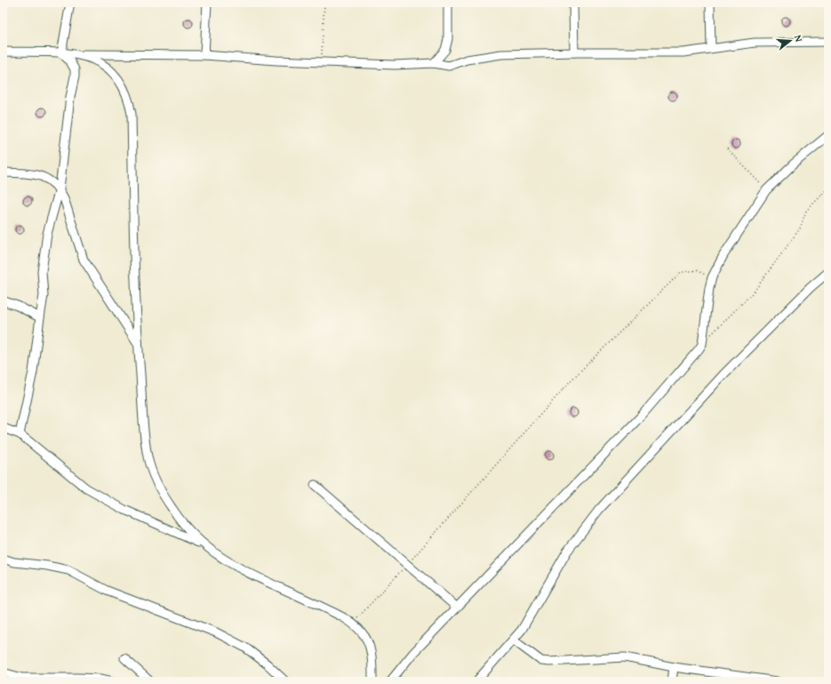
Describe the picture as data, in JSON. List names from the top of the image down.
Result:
{
  "north": "right"
}
